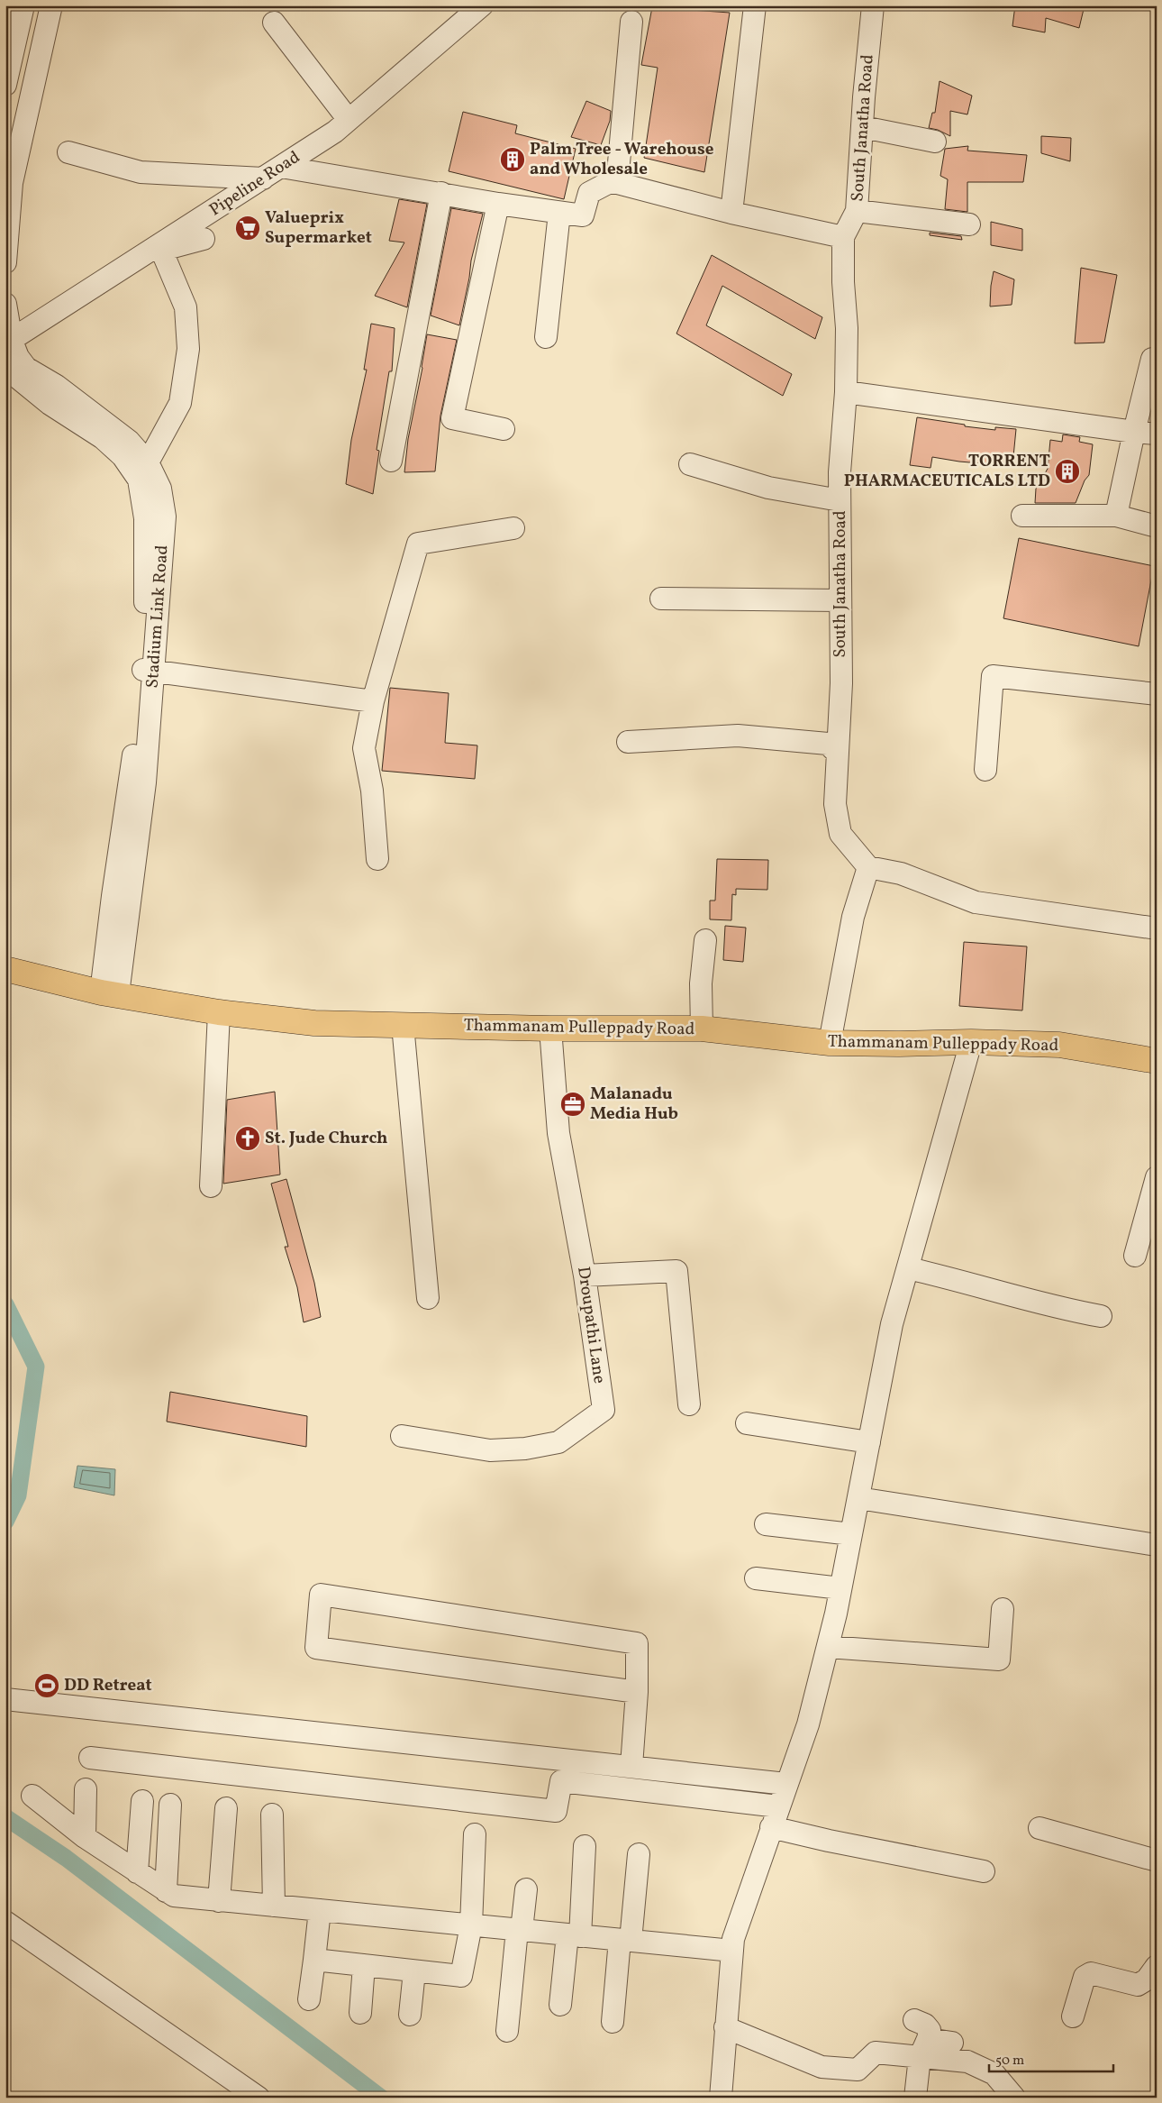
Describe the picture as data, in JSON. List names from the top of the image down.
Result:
{
  "streets": {
    "main road": ["Thammanam Pulleppady Road"],
    "street": [
      "South Janatha Road",
      "Pipeline Road",
      "Stadium Link Road",
      "Droupathi Lane"
    ]
  },
  "crossings": [
    ["Pipeline Road", "Stadium Link Road"],
    ["Stadium Link Road", "Thammanam Pulleppady Road"],
    ["Thammanam Pulleppady Road", "Droupathi Lane"]
  ],
  "places": {
    "building": ["Palm Tree - Warehouse and Wholesale", "TORRENT PHARMACEUTICALS LTD"],
    "supermarket": ["Valueprix Supermarket"],
    "office": ["Malanadu Media Hub"],
    "church": ["St. Jude Church"],
    "sports": ["DD Retreat"]
  },
  "scale_bar": "50 m"
}
